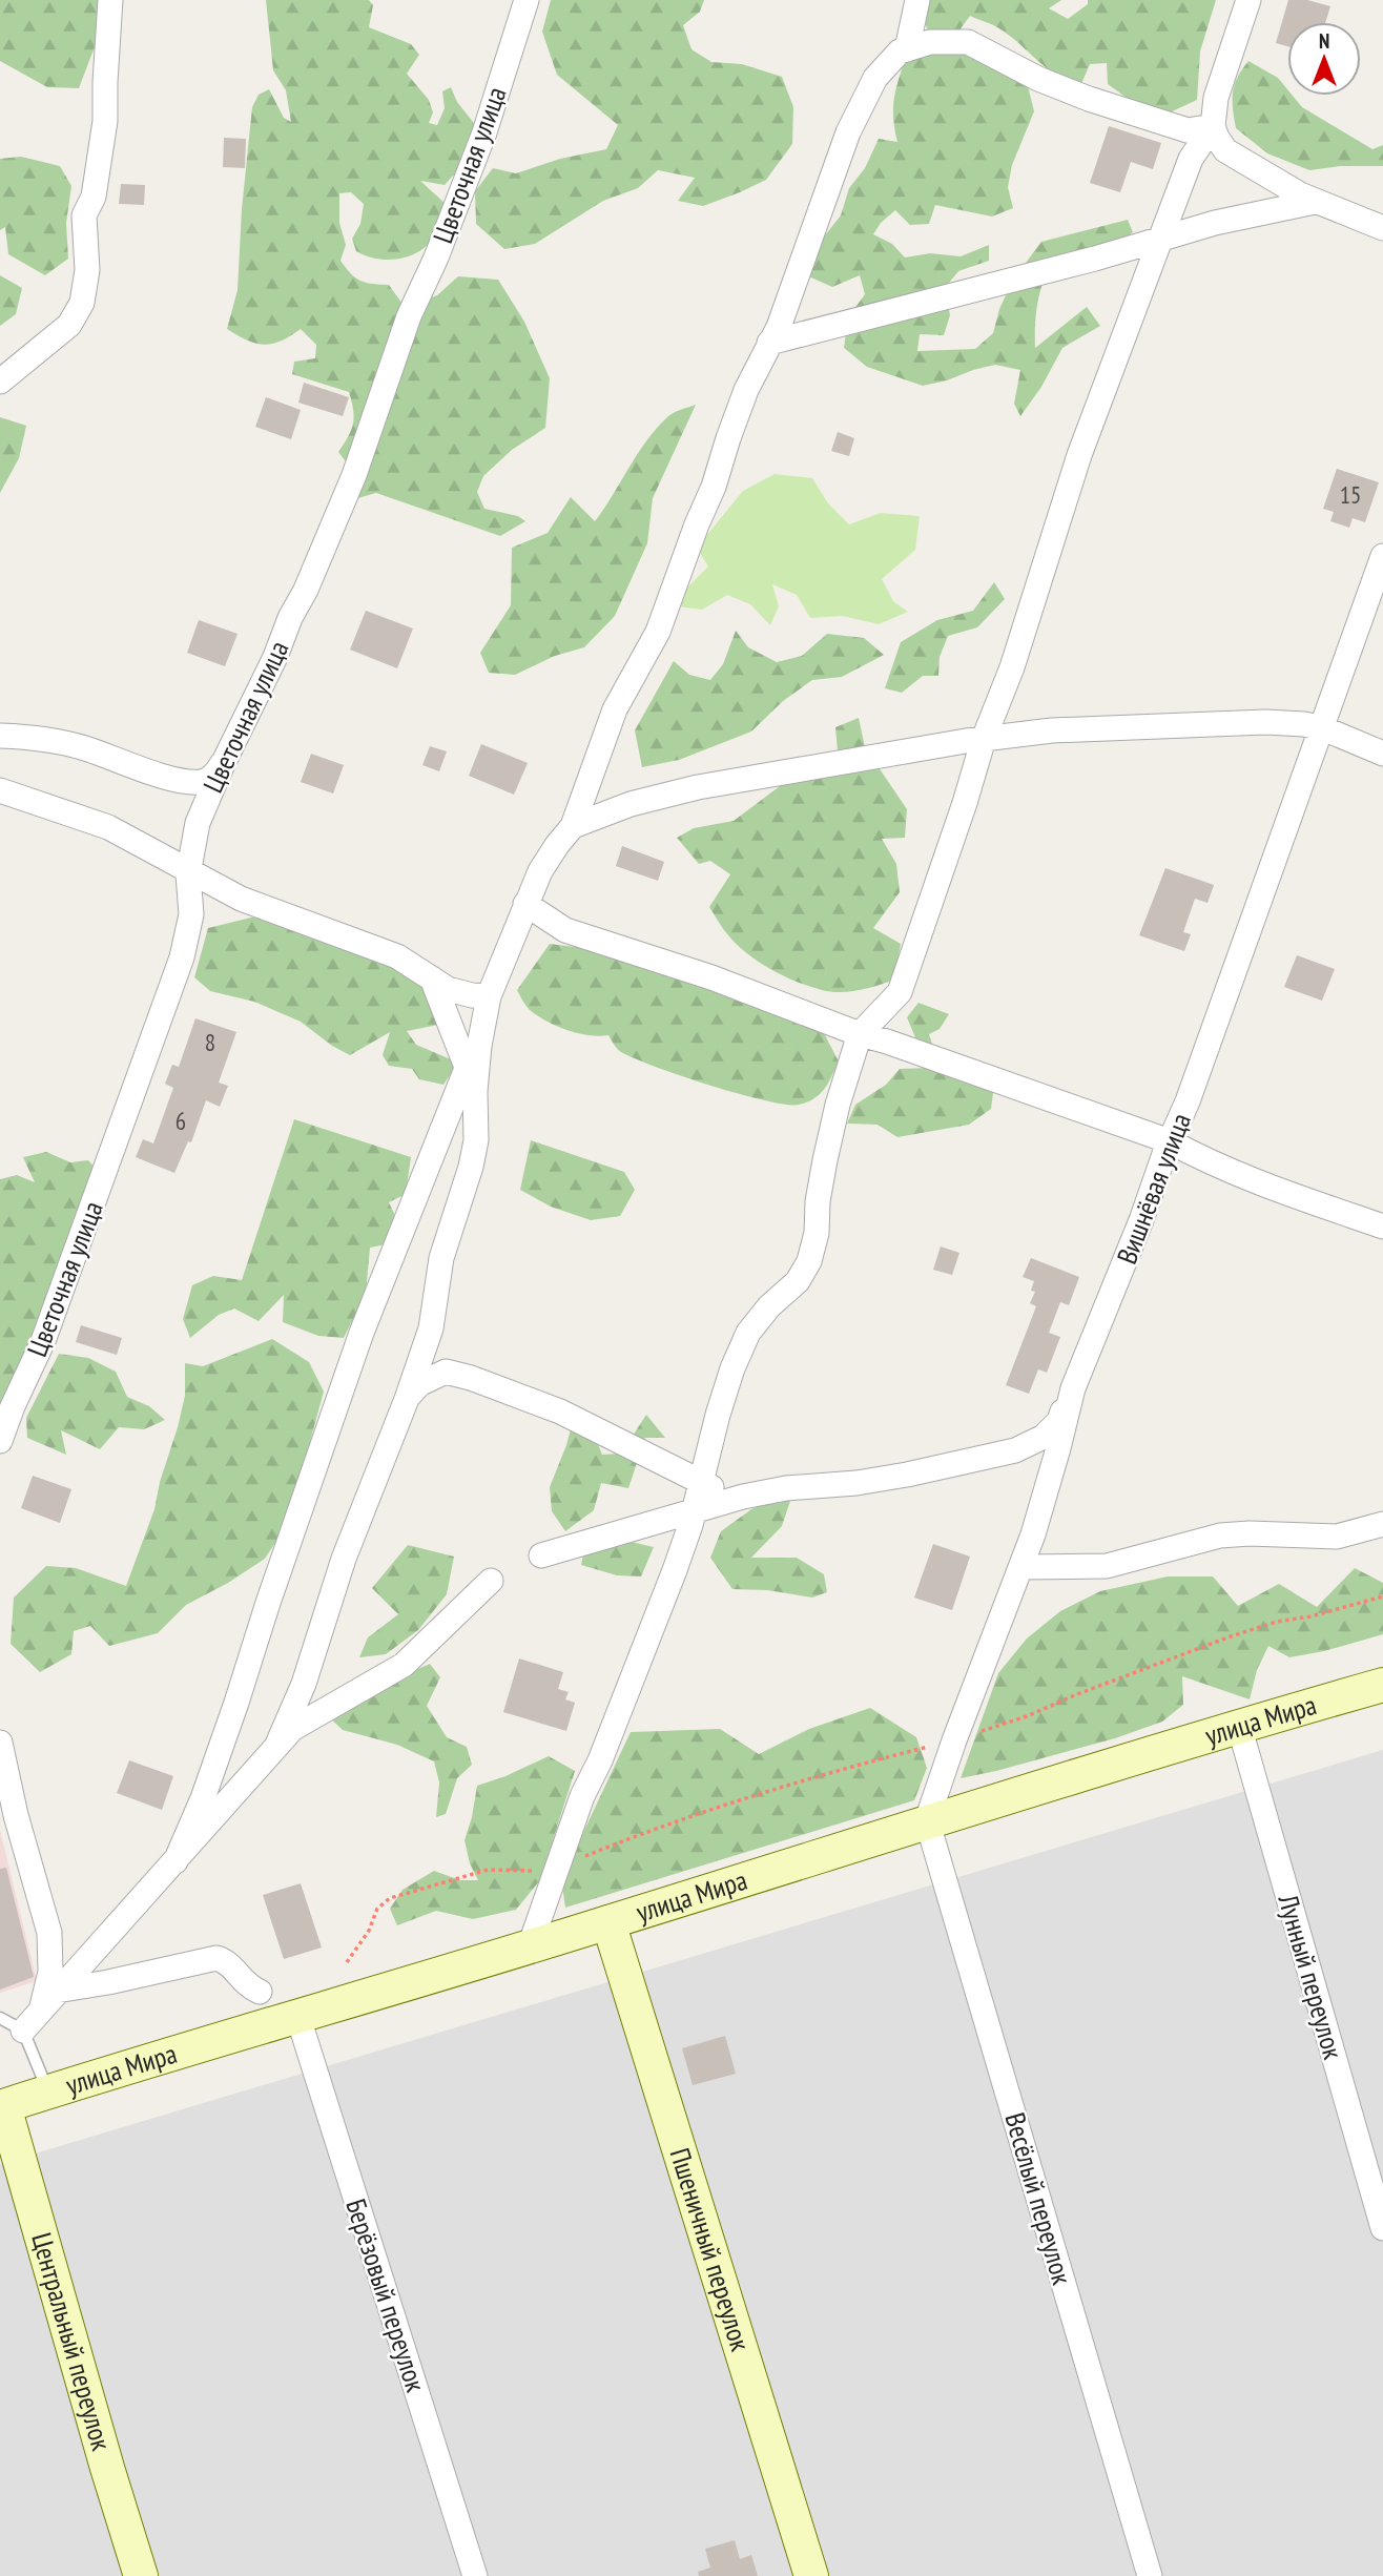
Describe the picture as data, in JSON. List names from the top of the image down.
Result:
{
  "streets": {
    "main road": ["улица Мира", "Пшеничный переулок", "Центральный переулок"],
    "street": [
      "Цветочная улица",
      "Вишнёвая улица",
      "Лунный переулок",
      "Весёлый переулок",
      "Берёзовый переулок"
    ]
  },
  "crossings": [
    ["Вишнёвая улица", "улица Мира"],
    ["Вишнёвая улица", "Весёлый переулок"],
    ["улица Мира", "Лунный переулок"],
    ["улица Мира", "Весёлый переулок"],
    ["улица Мира", "Пшеничный переулок"],
    ["улица Мира", "Берёзовый переулок"],
    ["улица Мира", "Центральный переулок"]
  ],
  "house_numbers": ["15", "8", "6"],
  "north": "top"
}
